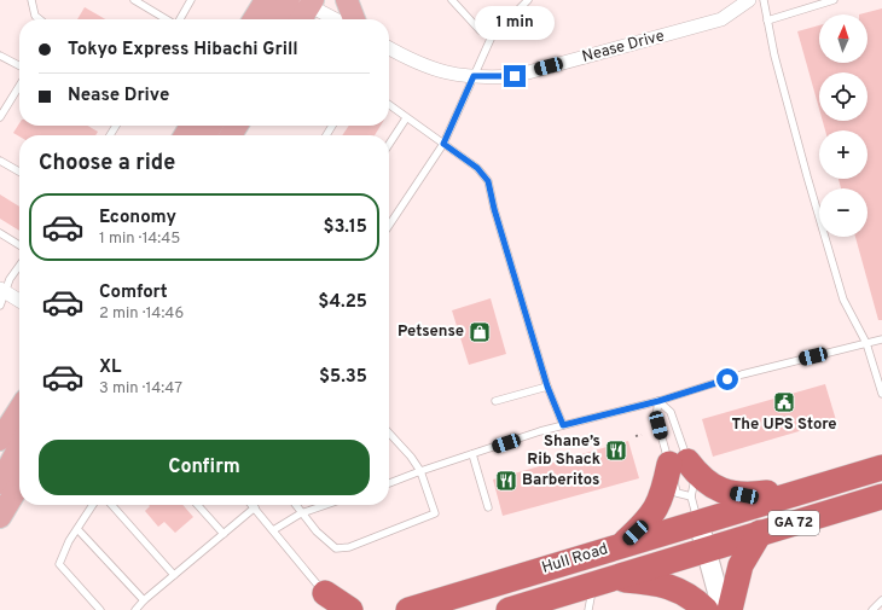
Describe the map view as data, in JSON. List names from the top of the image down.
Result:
{
  "streets": {
    "highway": ["GA 72", "Hull Road"],
    "street": ["Nease Drive"]
  },
  "places": {
    "shop": ["Petsense"],
    "public building": ["The UPS Store"],
    "restaurant": ["Shane’s Rib Shack", "Barberitos"]
  },
  "north": "top",
  "page": {
    "bubble": "1 min",
    "map_buttons": ["+", "−"],
    "banner": ["Tokyo Express Hibachi Grill", "Nease Drive"],
    "heading": "Choose a ride",
    "list": [
      {
        "name": "Economy",
        "note": "1 min · 14:45",
        "value": "$3.15"
      },
      {
        "name": "Comfort",
        "note": "2 min · 14:46",
        "value": "$4.25"
      },
      {
        "name": "XL",
        "note": "3 min · 14:47",
        "value": "$5.35"
      }
    ],
    "buttons": "Confirm"
  }
}
